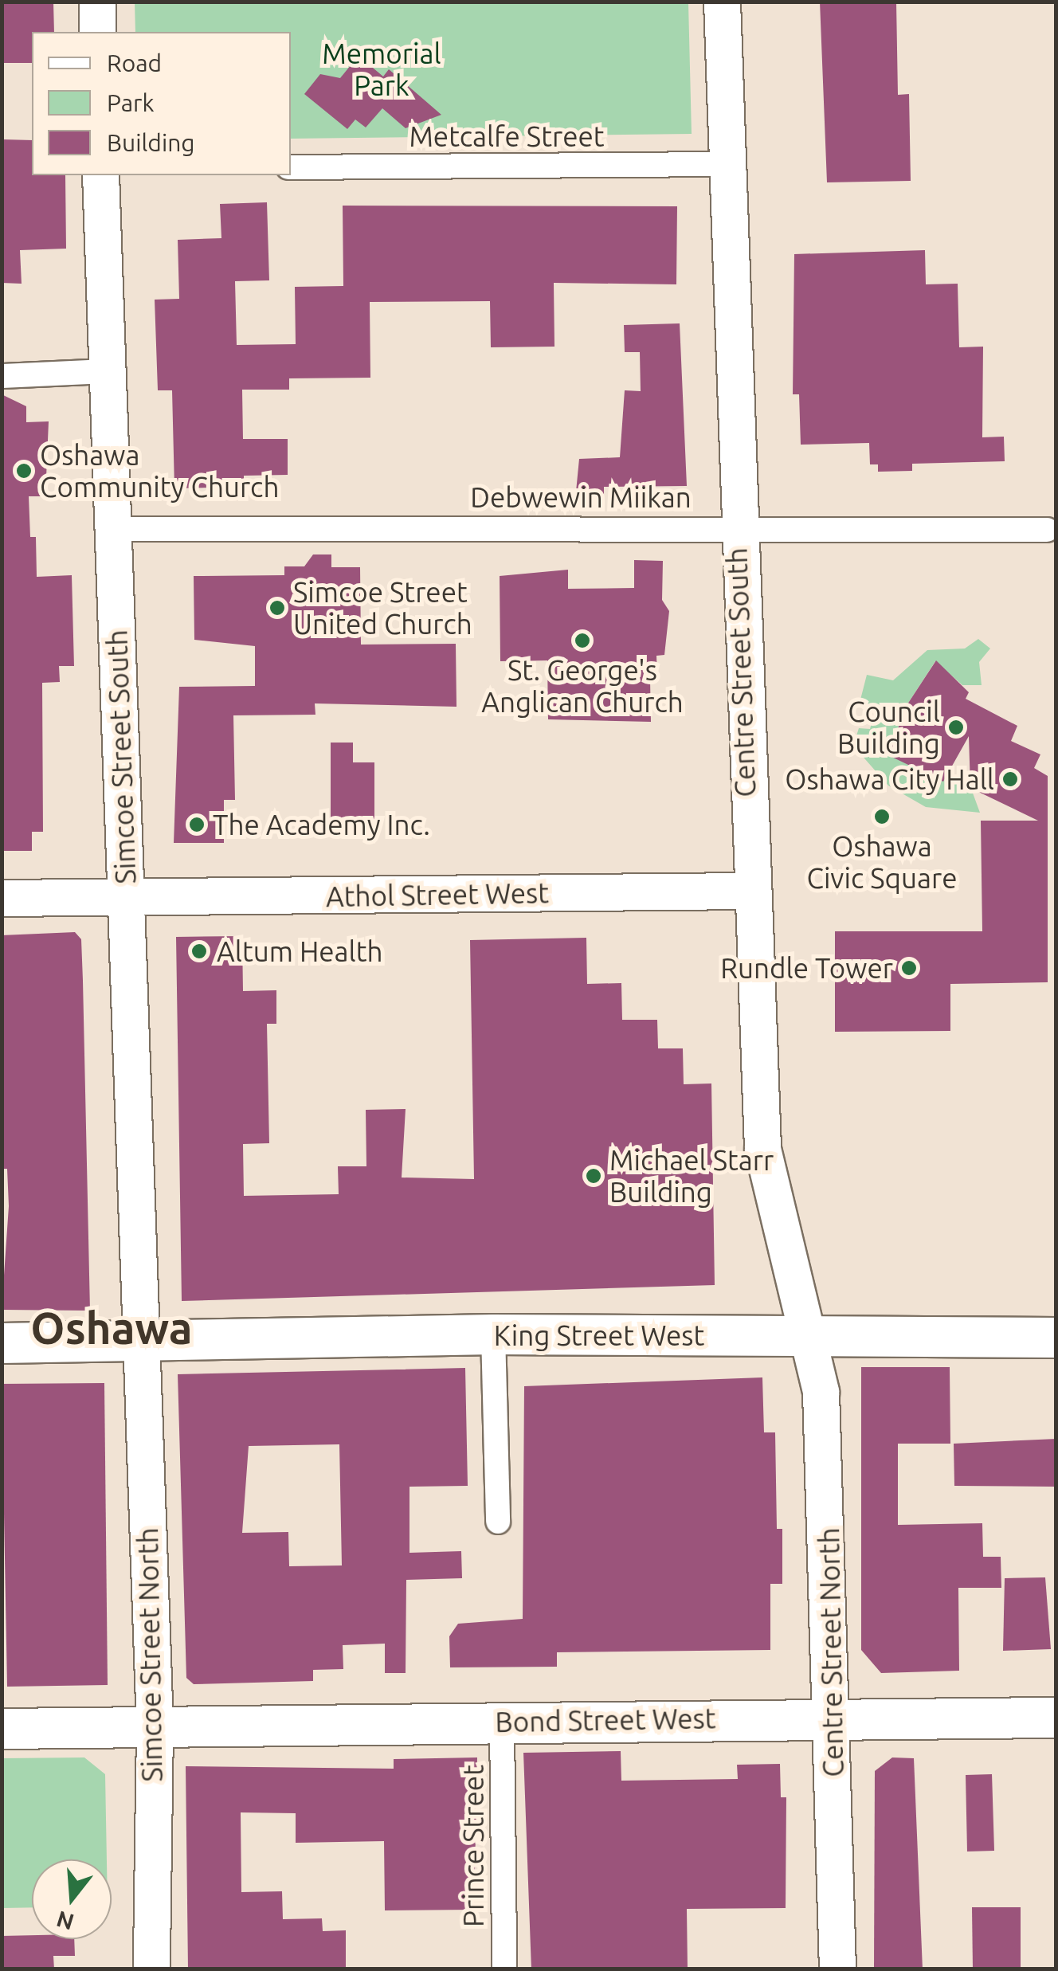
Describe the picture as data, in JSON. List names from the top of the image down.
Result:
{
  "streets": {
    "main road": [
      "Centre Street South",
      "Simcoe Street South",
      "Athol Street West",
      "King Street West",
      "Centre Street North",
      "Simcoe Street North",
      "Bond Street West"
    ],
    "street": ["Metcalfe Street", "Debwewin Miikan", "Prince Street"]
  },
  "crossings": [
    ["Metcalfe Street", "Centre Street South"],
    ["Debwewin Miikan", "Centre Street South"],
    ["Debwewin Miikan", "Simcoe Street South"],
    ["Centre Street South", "Athol Street West"],
    ["Centre Street South", "King Street West"],
    ["Centre Street South", "Centre Street North"],
    ["Simcoe Street South", "Athol Street West"],
    ["Simcoe Street South", "King Street West"],
    ["Simcoe Street South", "Simcoe Street North"],
    ["King Street West", "Centre Street North"],
    ["King Street West", "Simcoe Street North"],
    ["Centre Street North", "Bond Street West"],
    ["Simcoe Street North", "Bond Street West"],
    ["Bond Street West", "Prince Street"]
  ],
  "districts": ["Oshawa"],
  "parks": ["Memorial Park"],
  "places": [
    "Oshawa Community Church",
    "Simcoe Street United Church",
    "St. George's Anglican Church",
    "Council Building",
    "Oshawa City Hall",
    "Oshawa Civic Square",
    "The Academy Inc.",
    "Altum Health",
    "Rundle Tower",
    "Michael Starr Building"
  ],
  "legend": ["Road", "Park", "Building"],
  "north": "bottom"
}
